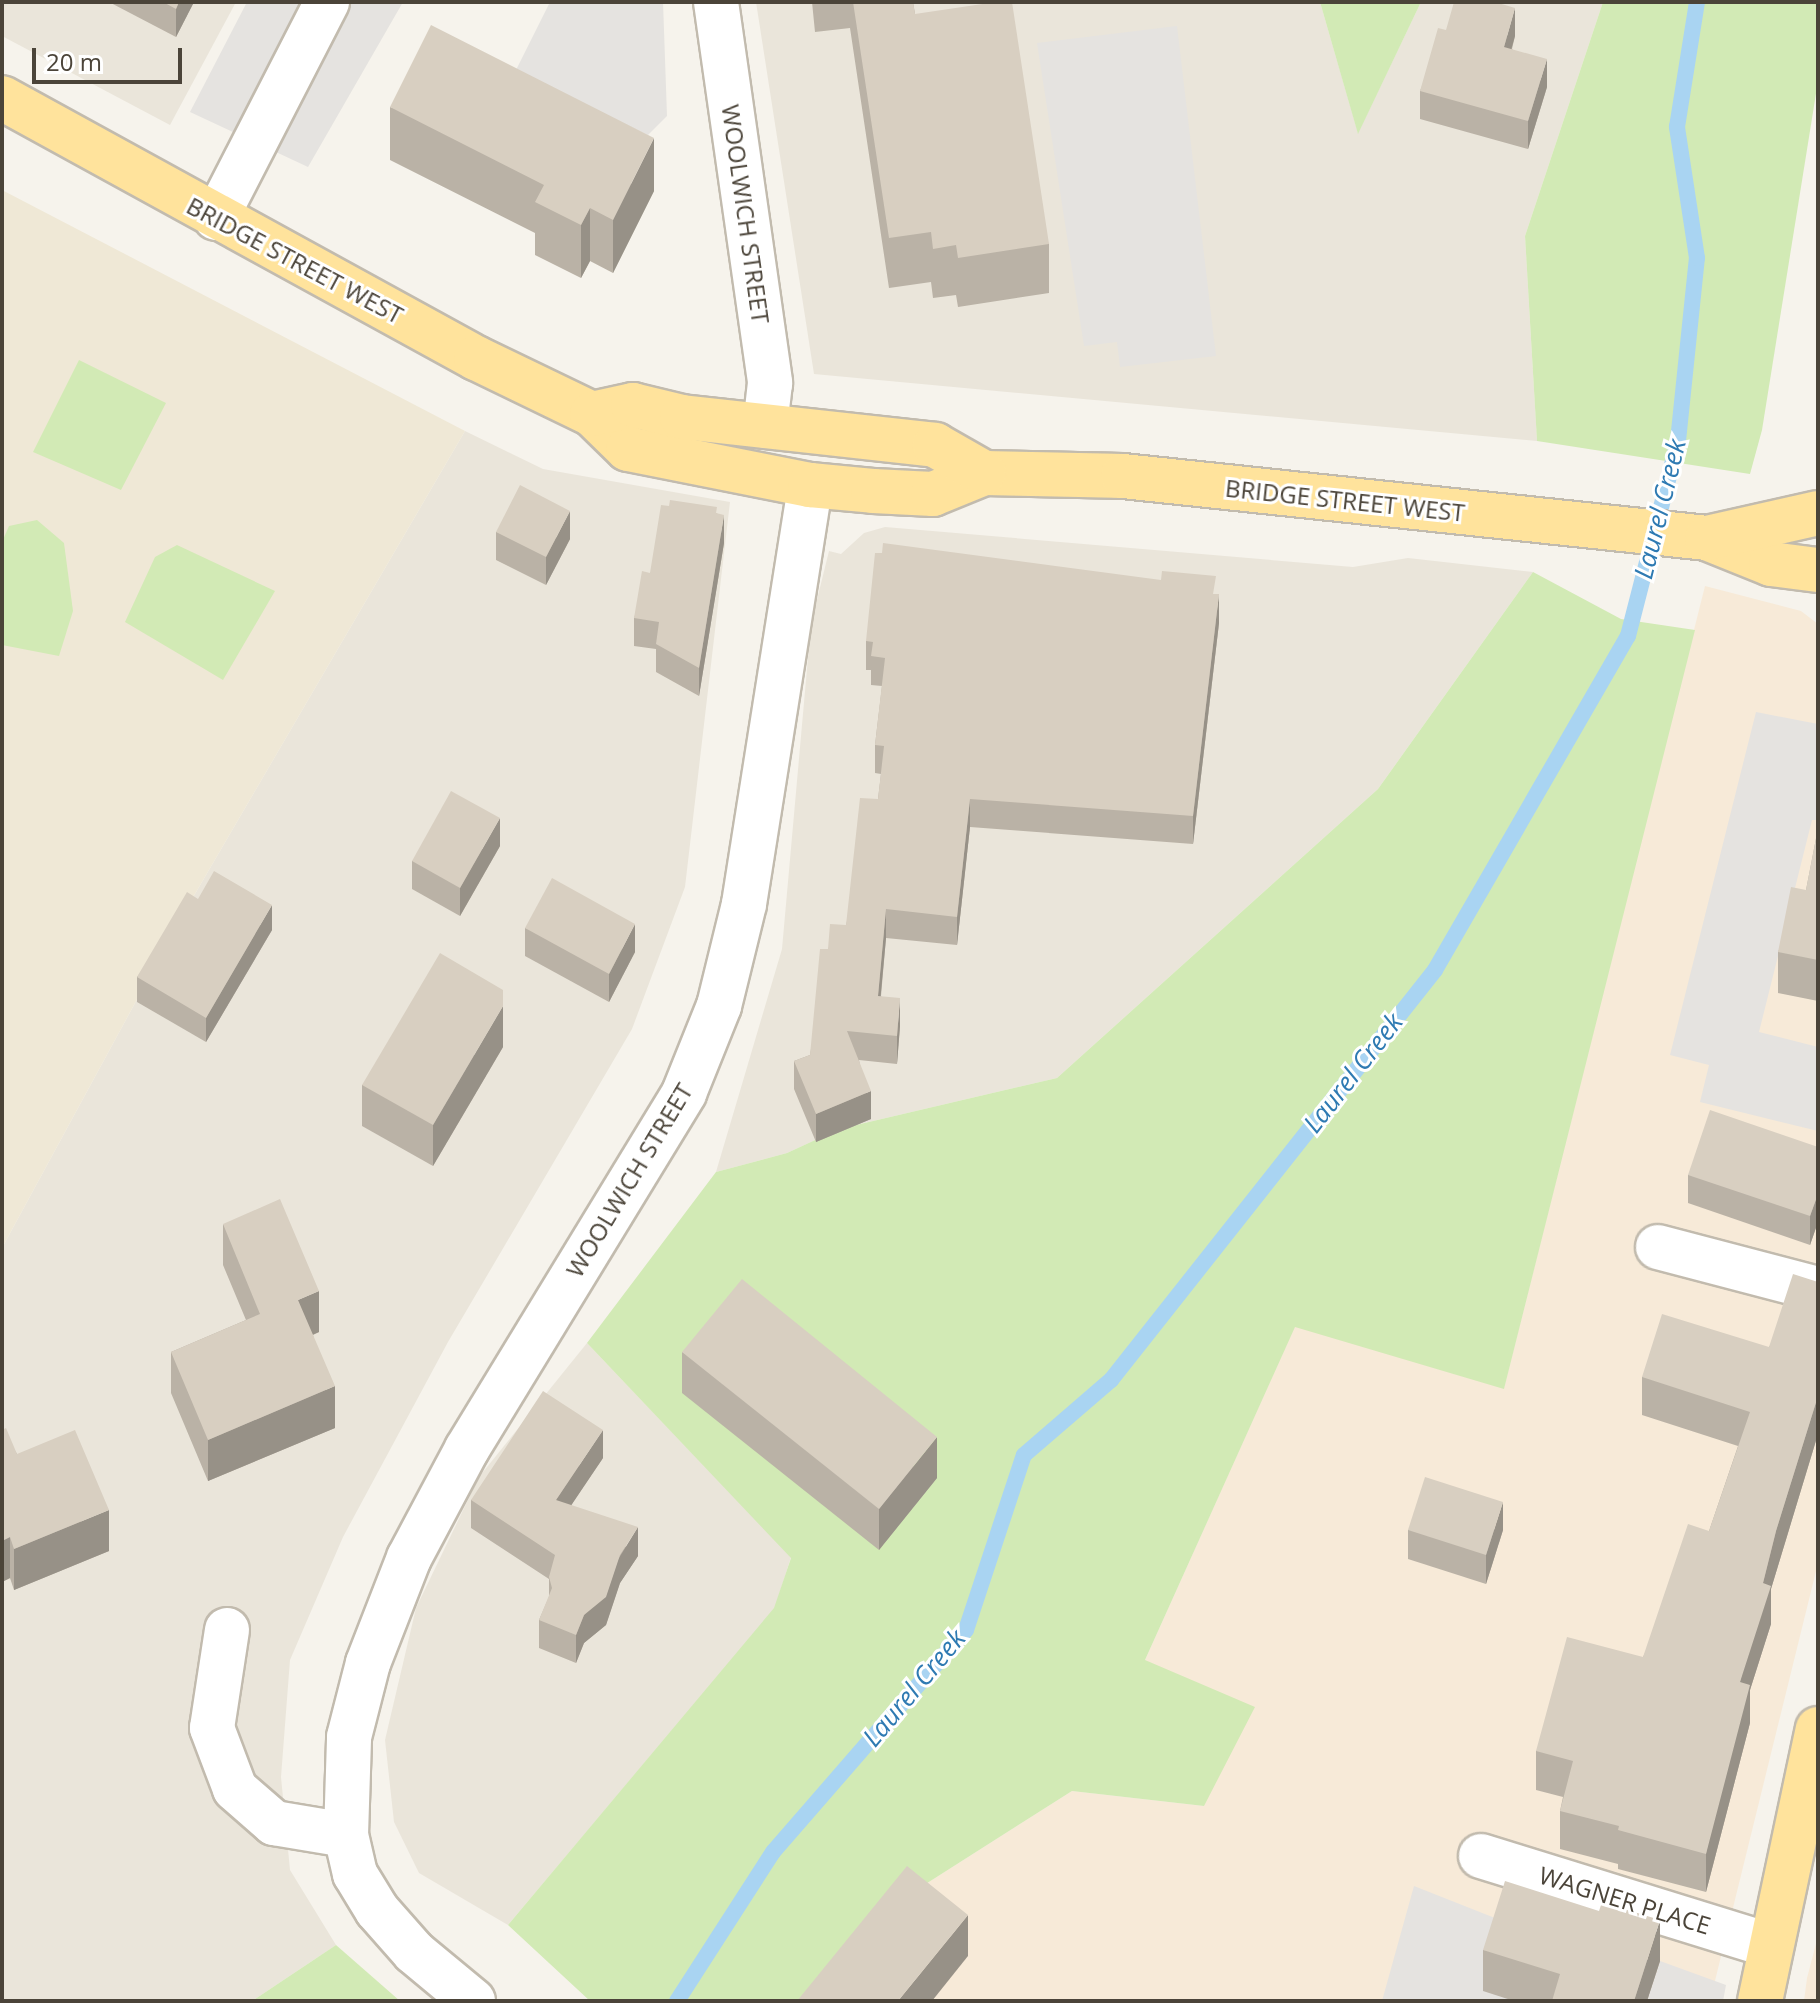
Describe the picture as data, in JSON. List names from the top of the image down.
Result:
{
  "streets": {
    "main road": ["BRIDGE STREET WEST"],
    "street": ["WOOLWICH STREET", "WAGNER PLACE"]
  },
  "crossings": [
    ["WOOLWICH STREET", "BRIDGE STREET WEST"]
  ],
  "water": ["Laurel Creek"],
  "scale_bar": "20 m"
}
